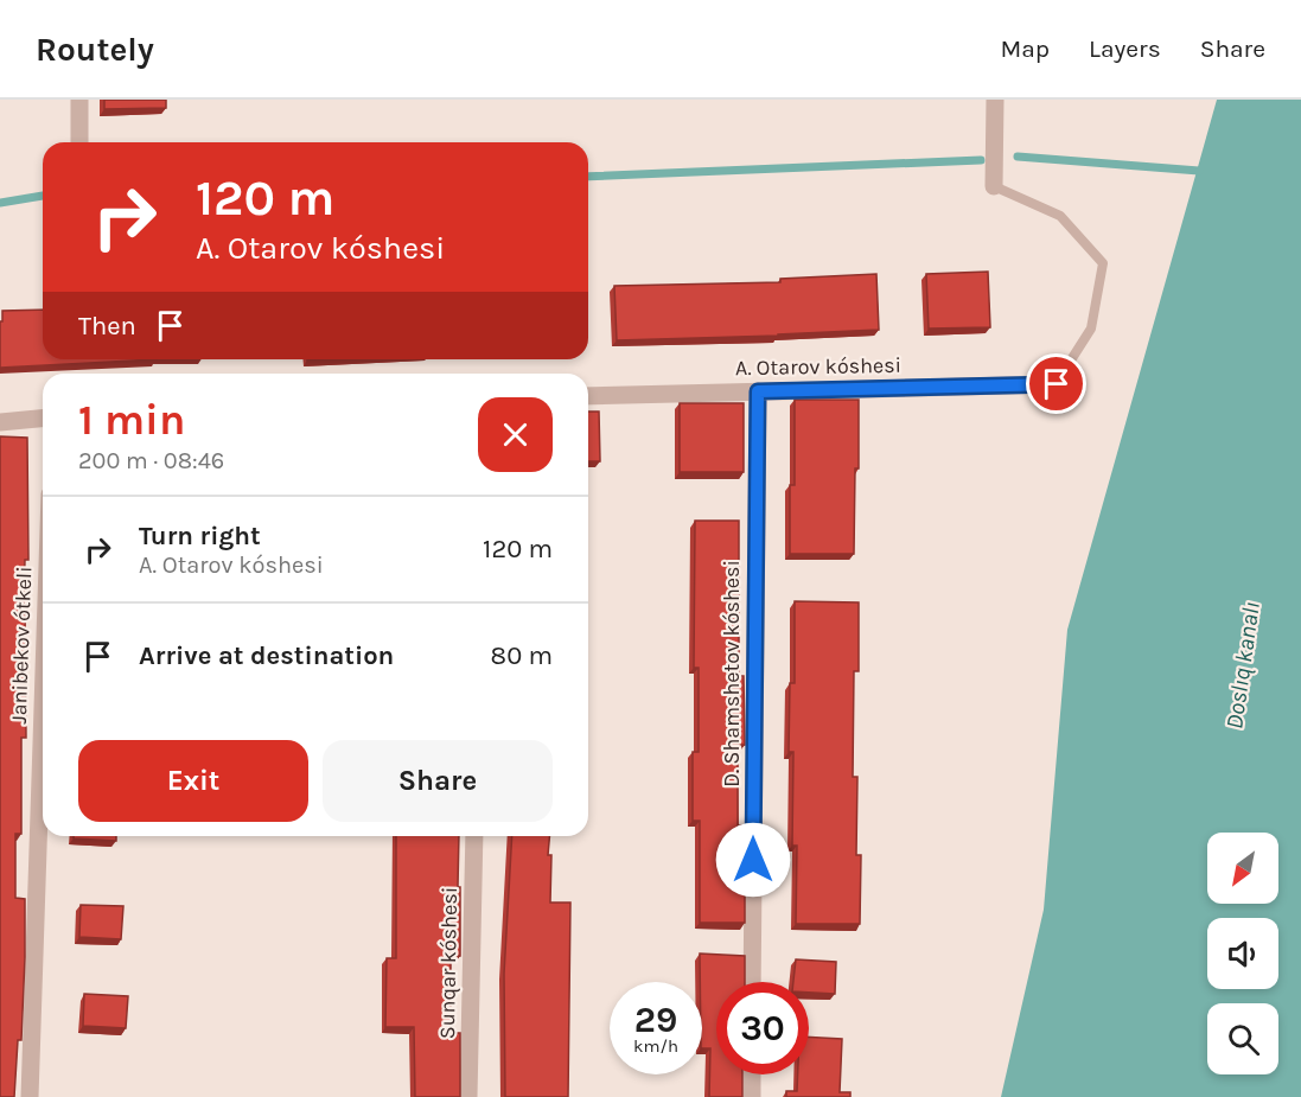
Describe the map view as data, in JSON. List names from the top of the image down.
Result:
{
  "streets": {
    "street": [
      "A. Otarov kóshesi",
      "Janibekov ótkeli",
      "D. Shamshetov kóshesi",
      "Sunqar kóshesi"
    ]
  },
  "crossings": [
    ["A. Otarov kóshesi", "D. Shamshetov kóshesi"]
  ],
  "water": ["Doslıq kanalı"],
  "north": "bottom left",
  "page": {
    "header": "Routely",
    "nav": ["Map", "Layers", "Share"],
    "turn": ["120 m", "A. Otarov kóshesi"],
    "then": "Then",
    "heading": ["1 min", "200 m · 08:46"],
    "list": [
      {
        "name": "Turn right",
        "note": "A. Otarov kóshesi",
        "value": "120 m"
      },
      {
        "name": "Arrive at destination",
        "value": "80 m"
      }
    ],
    "buttons": ["Exit", "Share"],
    "speed": "29 km/h",
    "limit": "30"
  }
}
